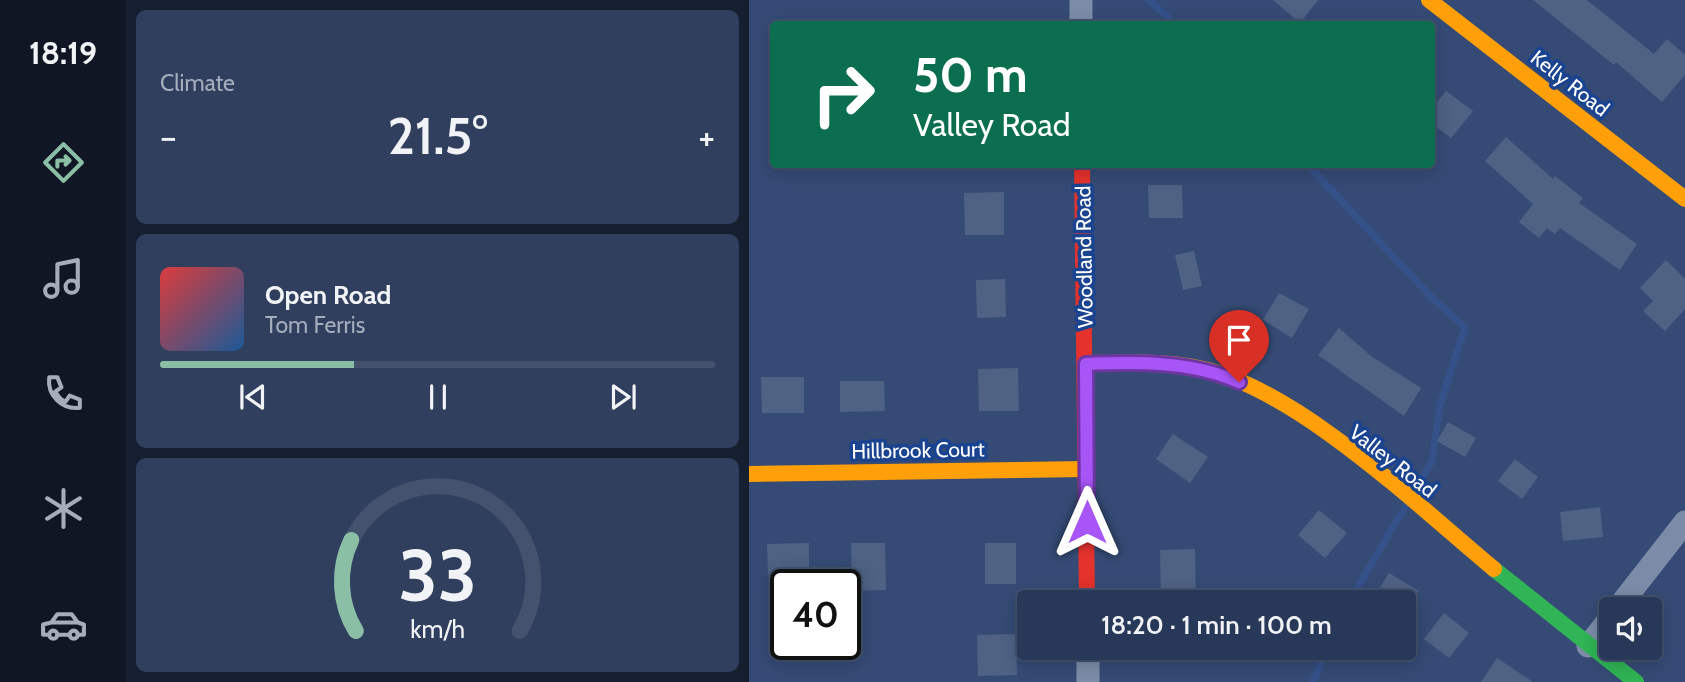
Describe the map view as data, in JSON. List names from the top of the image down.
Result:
{
  "streets": {
    "street": [
      "Kelly Road",
      "Woodland Road",
      "Hillbrook Court",
      "Valley Road"
    ]
  },
  "crossings": [
    ["Woodland Road", "Hillbrook Court"],
    ["Woodland Road", "Valley Road"]
  ],
  "page": {
    "tabs": "18:19",
    "tile": "Climate",
    "turn": ["50 m", "Valley Road"],
    "heat": ["−", "21.5°", "+"],
    "song": ["Open Road", "Tom Ferris"],
    "limit": "40",
    "trip": "18:20 · 1 min · 100 m",
    "gauge": ["33", "km/h"]
  }
}
